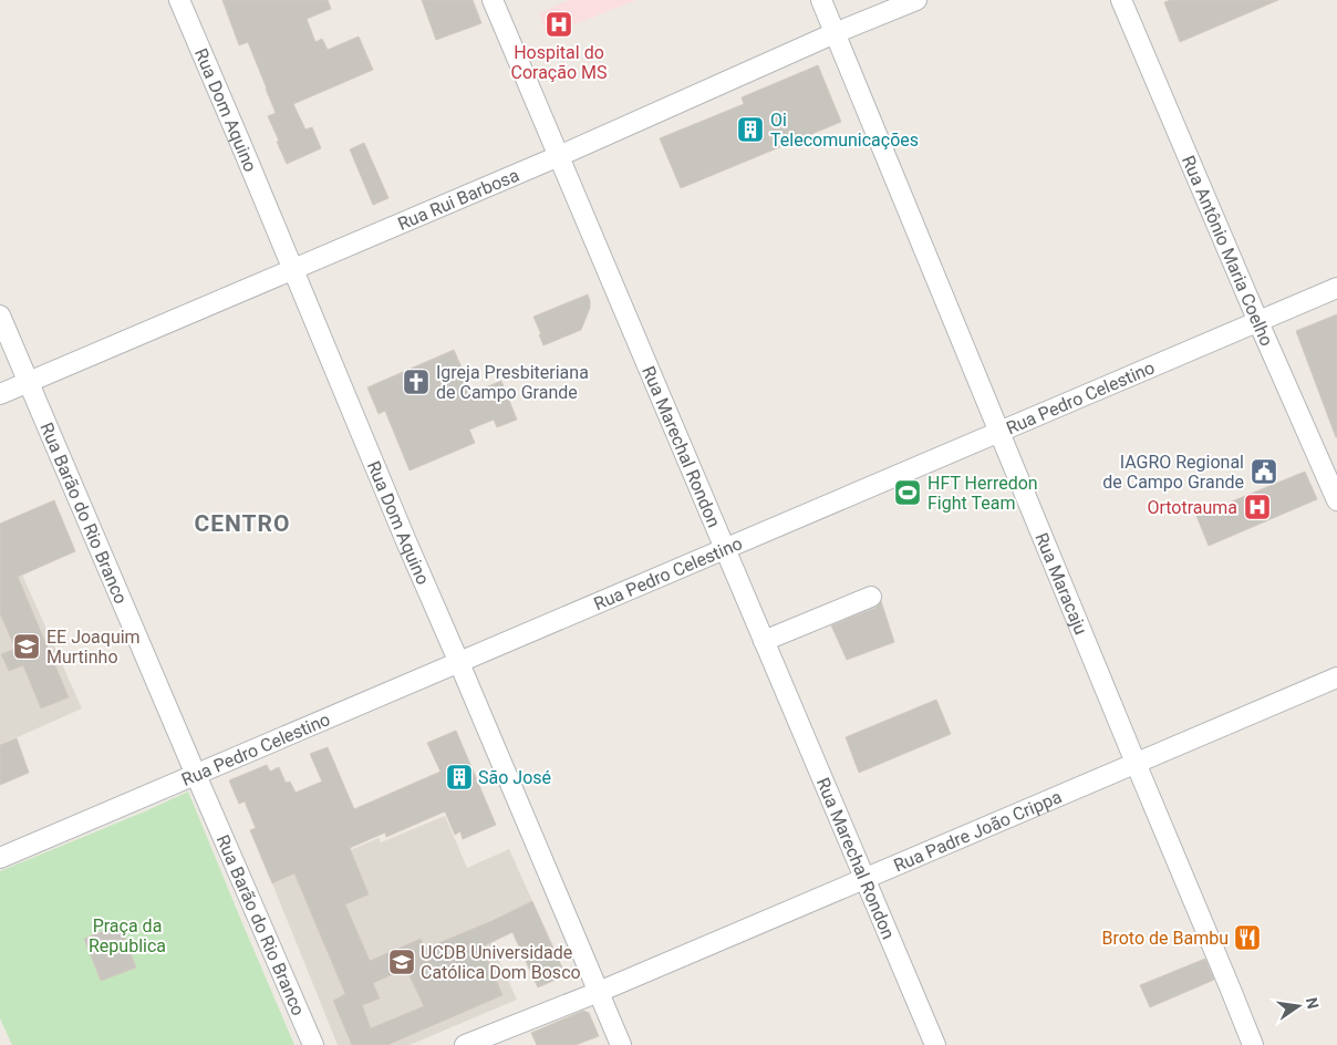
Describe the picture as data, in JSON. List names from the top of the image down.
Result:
{
  "streets": {
    "street": [
      "Rua Dom Aquino",
      "Rua Rui Barbosa",
      "Rua Antônio Maria Coelho",
      "Rua Pedro Celestino",
      "Rua Marechal Rondon",
      "Rua Barão do Rio Branco",
      "Rua Maracaju",
      "Rua Padre João Crippa"
    ]
  },
  "crossings": [
    ["Rua Dom Aquino", "Rua Rui Barbosa"],
    ["Rua Dom Aquino", "Rua Pedro Celestino"],
    ["Rua Dom Aquino", "Rua Padre João Crippa"],
    ["Rua Rui Barbosa", "Rua Marechal Rondon"],
    ["Rua Rui Barbosa", "Rua Barão do Rio Branco"],
    ["Rua Rui Barbosa", "Rua Maracaju"],
    ["Rua Antônio Maria Coelho", "Rua Pedro Celestino"],
    ["Rua Pedro Celestino", "Rua Marechal Rondon"],
    ["Rua Pedro Celestino", "Rua Barão do Rio Branco"],
    ["Rua Pedro Celestino", "Rua Maracaju"],
    ["Rua Marechal Rondon", "Rua Padre João Crippa"],
    ["Rua Maracaju", "Rua Padre João Crippa"]
  ],
  "districts": ["CENTRO"],
  "parks": ["Praça da Republica"],
  "places": {
    "hospital": ["Hospital do Coração MS", "Ortotrauma"],
    "building": ["Oi Telecomunicações", "São José"],
    "church": ["Igreja Presbiteriana de Campo Grande"],
    "public building": ["IAGRO Regional de Campo Grande"],
    "sports": ["HFT Herredon Fight Team"],
    "school or university": ["EE Joaquim Murtinho", "UCDB Universidade Católica Dom Bosco"],
    "restaurant": ["Broto de Bambu"]
  },
  "north": "right"
}
